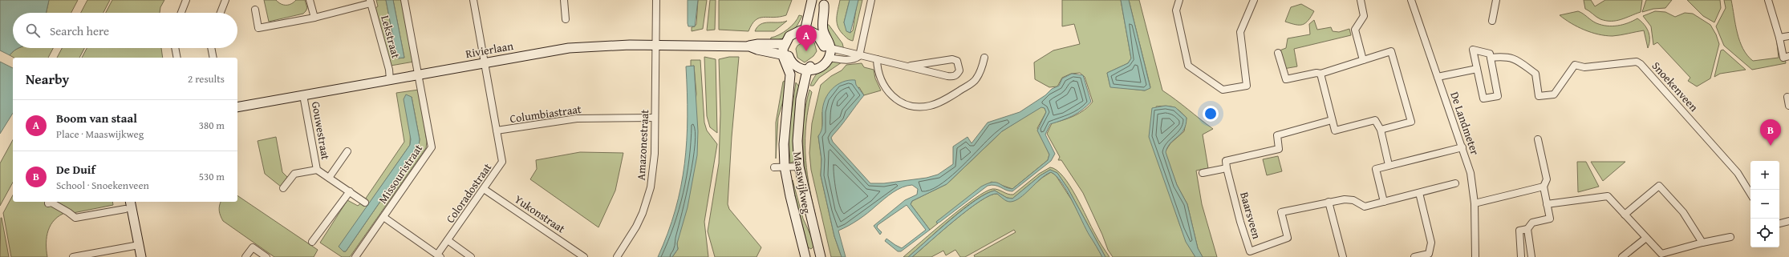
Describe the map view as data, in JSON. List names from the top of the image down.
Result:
{
  "streets": {
    "street": [
      "Lekstraat",
      "Rivierlaan",
      "Snoekenveen",
      "Columbiastraat",
      "De Landmeter",
      "Gouwestraat",
      "Amazonestraat",
      "Missouristraat",
      "Maaswijkweg",
      "Coloradostraat",
      "Yukonstraat",
      "Baarsveen"
    ]
  },
  "crossings": [
    ["Lekstraat", "Rivierlaan"],
    ["Rivierlaan", "Gouwestraat"],
    ["Rivierlaan", "Amazonestraat"],
    ["Rivierlaan", "Missouristraat"],
    ["Rivierlaan", "Maaswijkweg"],
    ["Rivierlaan", "Coloradostraat"],
    ["Columbiastraat", "Amazonestraat"],
    ["Columbiastraat", "Coloradostraat"],
    ["Coloradostraat", "Yukonstraat"]
  ],
  "page": {
    "search": "Search here",
    "pins": ["A", "B"],
    "heading": ["Nearby", "2 results"],
    "list": [
      {
        "mark": "A",
        "name": "Boom van staal",
        "note": "Place · Maaswijkweg",
        "value": "380 m"
      },
      {
        "mark": "B",
        "name": "De Duif",
        "note": "School · Snoekenveen",
        "value": "530 m"
      }
    ],
    "map_buttons": ["+", "−"]
  }
}
